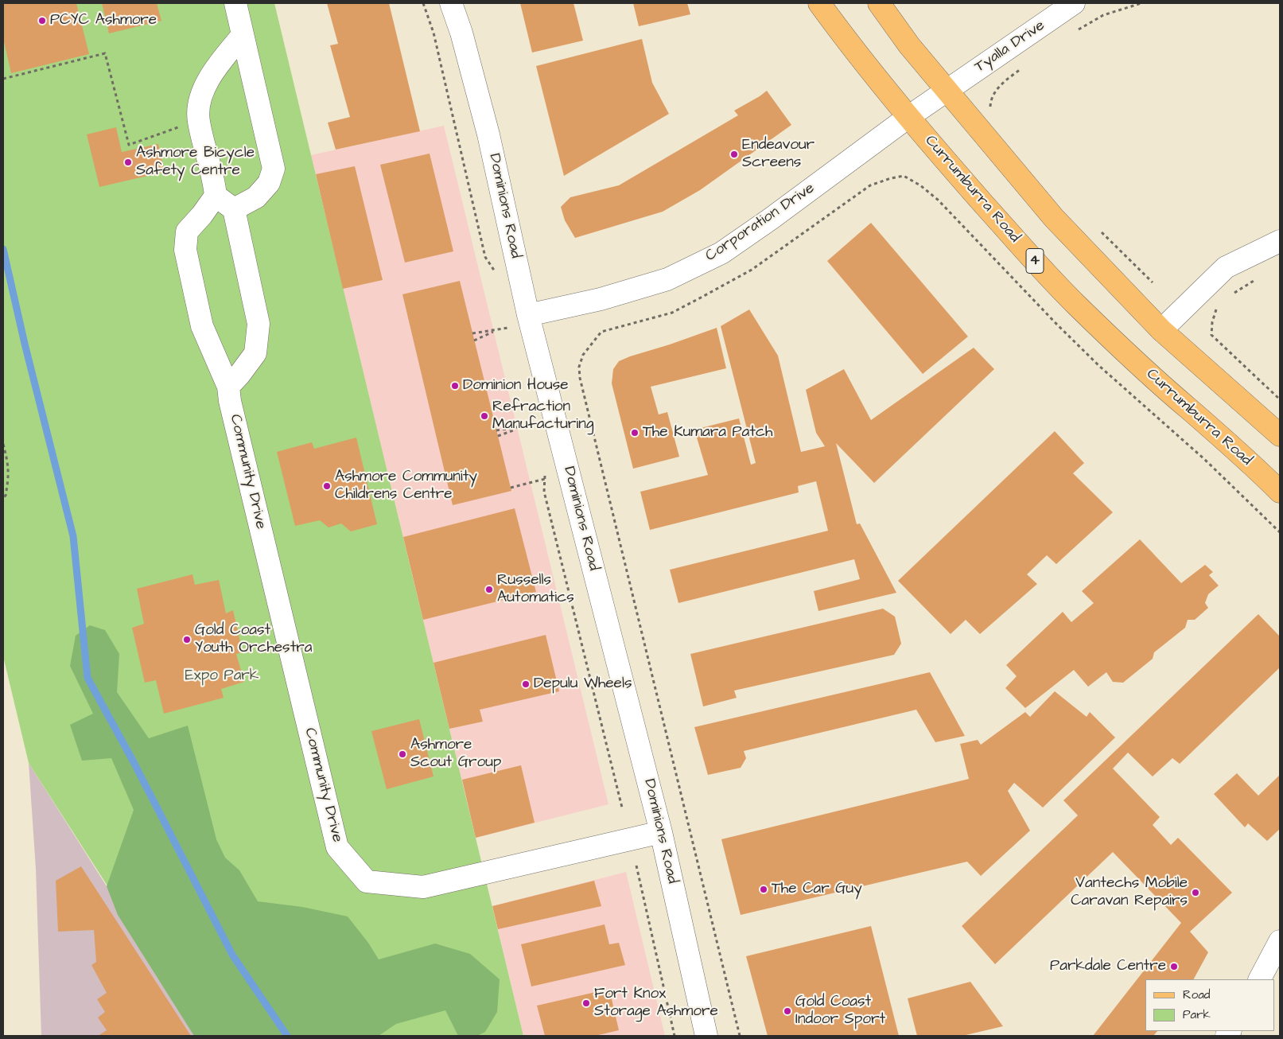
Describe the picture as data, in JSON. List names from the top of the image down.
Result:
{
  "streets": {
    "main road": ["Currumburra Road", "4"],
    "street": [
      "Tyalla Drive",
      "Dominions Road",
      "Corporation Drive",
      "Community Drive"
    ]
  },
  "crossings": [
    ["Tyalla Drive", "Corporation Drive"],
    ["Currumburra Road", "Corporation Drive"],
    ["Dominions Road", "Corporation Drive"],
    ["Dominions Road", "Community Drive"]
  ],
  "parks": ["Expo Park"],
  "places": [
    "PCYC Ashmore",
    "Endeavour Screens",
    "Ashmore Bicycle Safety Centre",
    "Dominion House",
    "Refraction Manufacturing",
    "The Kumara Patch",
    "Ashmore Community Childrens Centre",
    "Russells Automatics",
    "Gold Coast Youth Orchestra",
    "Depulu Wheels",
    "Ashmore Scout Group",
    "The Car Guy",
    "Vantechs Mobile Caravan Repairs",
    "Parkdale Centre",
    "Fort Knox Storage Ashmore",
    "Gold Coast Indoor Sport"
  ],
  "legend": ["Road", "Park"]
}
